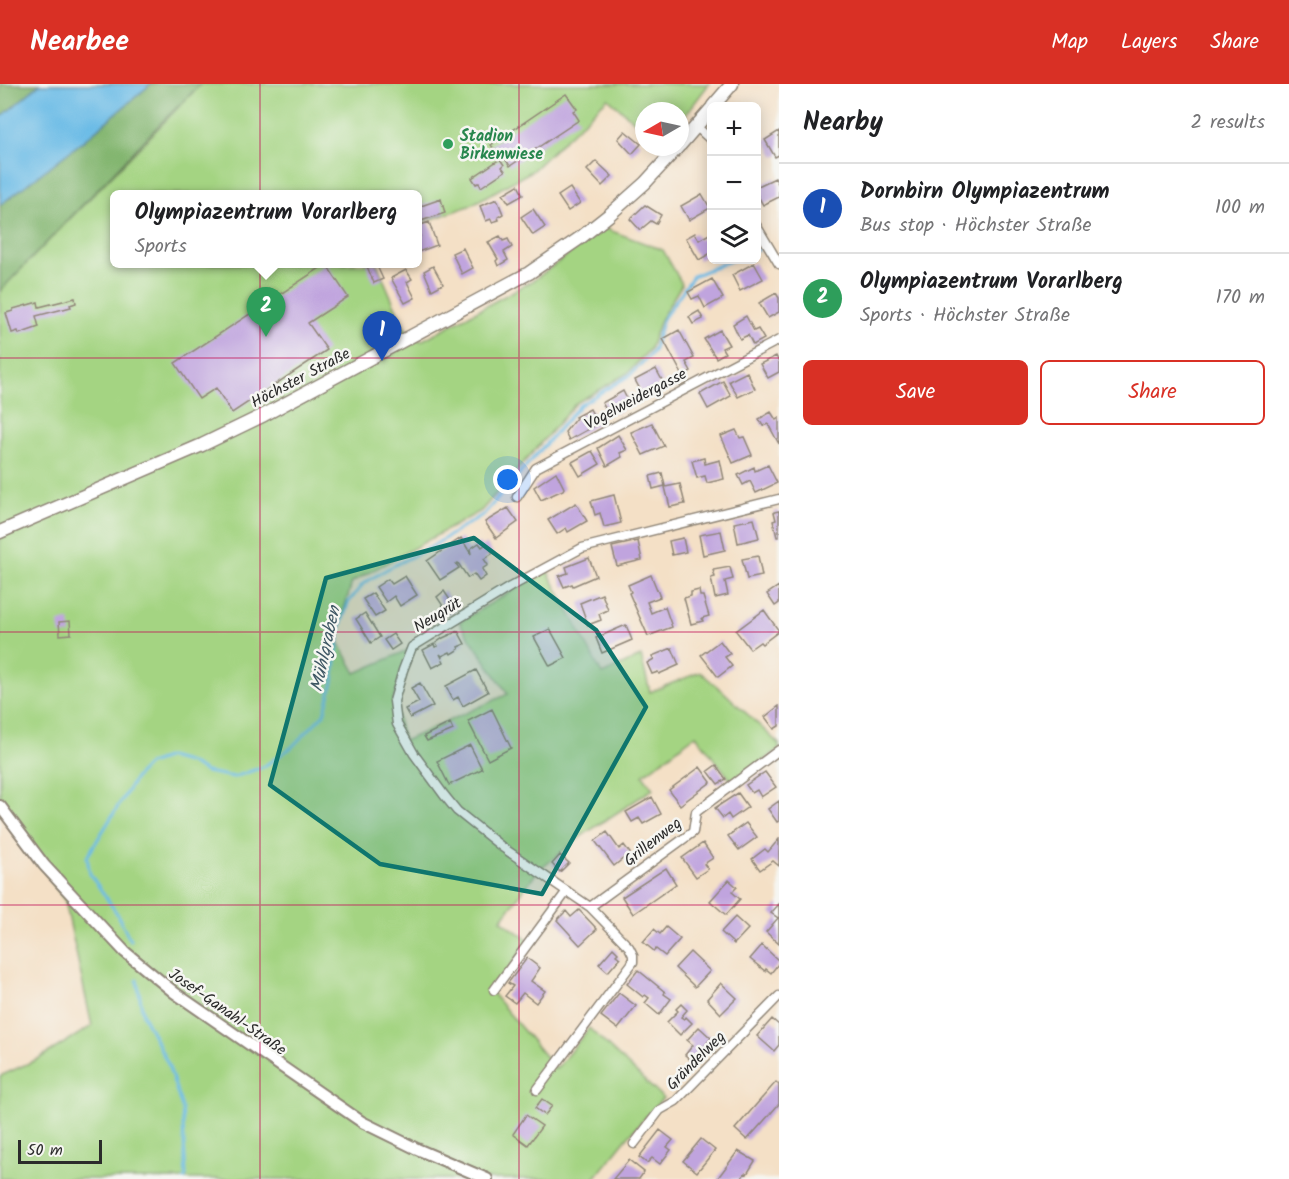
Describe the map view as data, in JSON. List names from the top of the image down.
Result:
{
  "streets": {
    "main road": ["Höchster Straße"],
    "street": [
      "Vogelweidergasse",
      "Neugrüt",
      "Grillenweg",
      "Josef-Ganahl-Straße",
      "Grändelweg"
    ]
  },
  "crossings": [
    ["Neugrüt", "Grillenweg"]
  ],
  "water": ["Mühlgraben"],
  "places": ["Stadion Birkenwiese"],
  "scale_bar": "50 m",
  "north": "left",
  "page": {
    "header": "Nearbee",
    "nav": ["Map", "Layers", "Share"],
    "heading": ["Nearby", "2 results"],
    "map_buttons": ["+", "−"],
    "list": [
      {
        "mark": "1",
        "name": "Dornbirn Olympiazentrum",
        "note": "Bus stop · Höchster Straße",
        "value": "100 m"
      },
      {
        "mark": "2",
        "name": "Olympiazentrum Vorarlberg",
        "note": "Sports · Höchster Straße",
        "value": "170 m"
      }
    ],
    "popup": ["Olympiazentrum Vorarlberg", "Sports"],
    "pins": ["2", "1"],
    "buttons": ["Save", "Share"],
    "scale": "50 m"
  }
}
